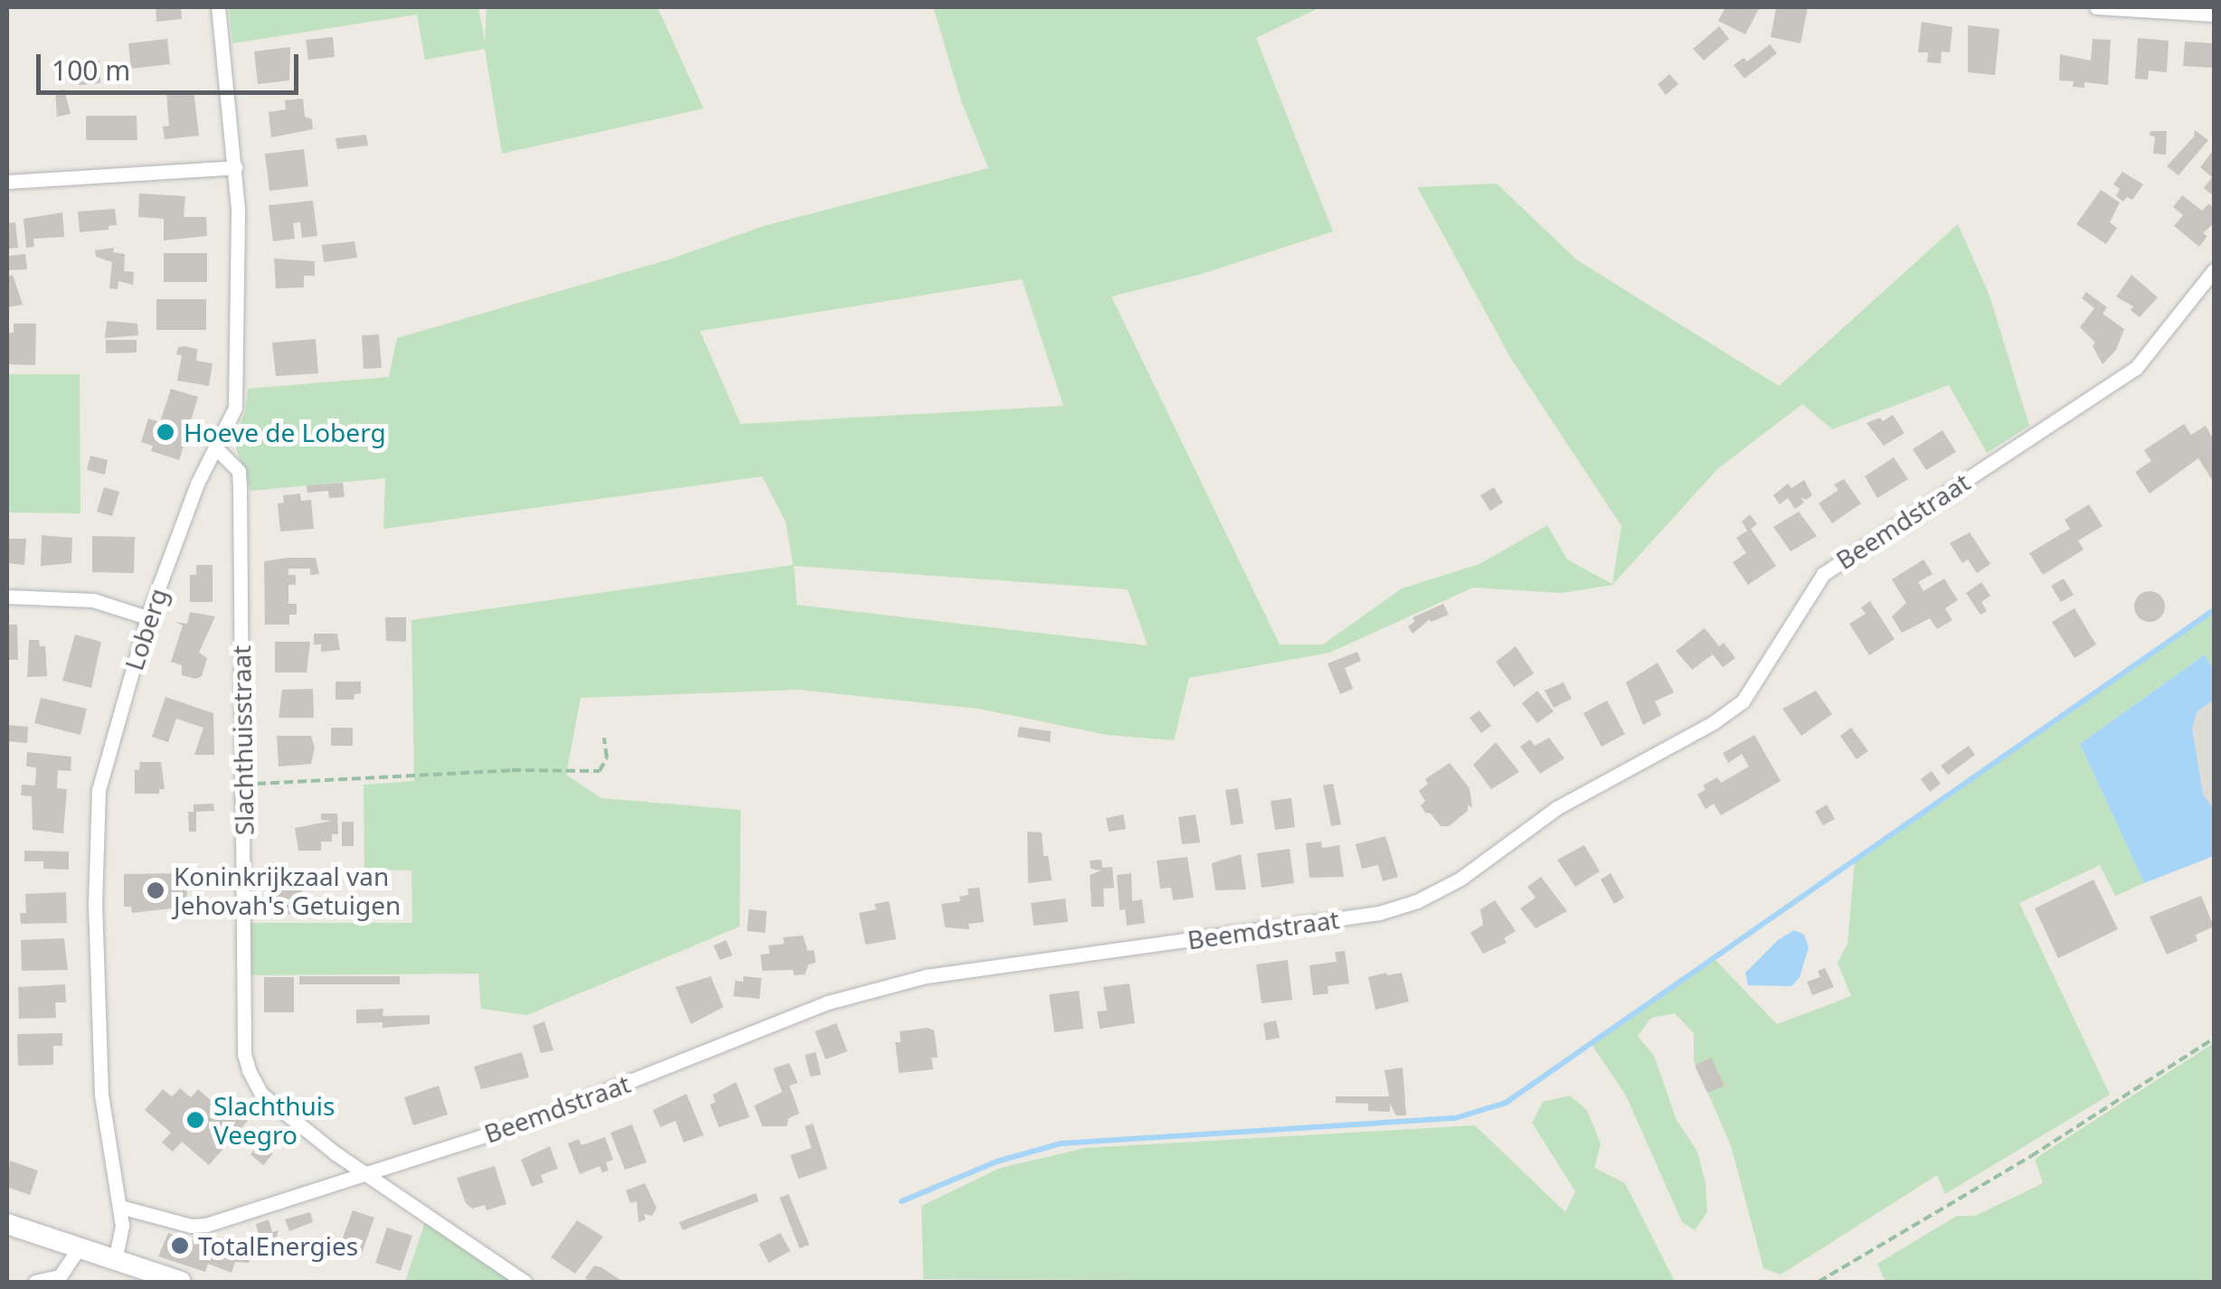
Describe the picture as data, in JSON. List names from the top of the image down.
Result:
{
  "streets": {
    "street": ["Beemdstraat", "Loberg", "Slachthuisstraat"]
  },
  "crossings": [
    ["Beemdstraat", "Loberg"],
    ["Beemdstraat", "Slachthuisstraat"],
    ["Loberg", "Slachthuisstraat"]
  ],
  "places": [
    "Hoeve de Loberg",
    "Koninkrijkzaal van Jehovah's Getuigen",
    "Slachthuis Veegro",
    "TotalEnergies"
  ],
  "scale_bar": "100 m"
}
